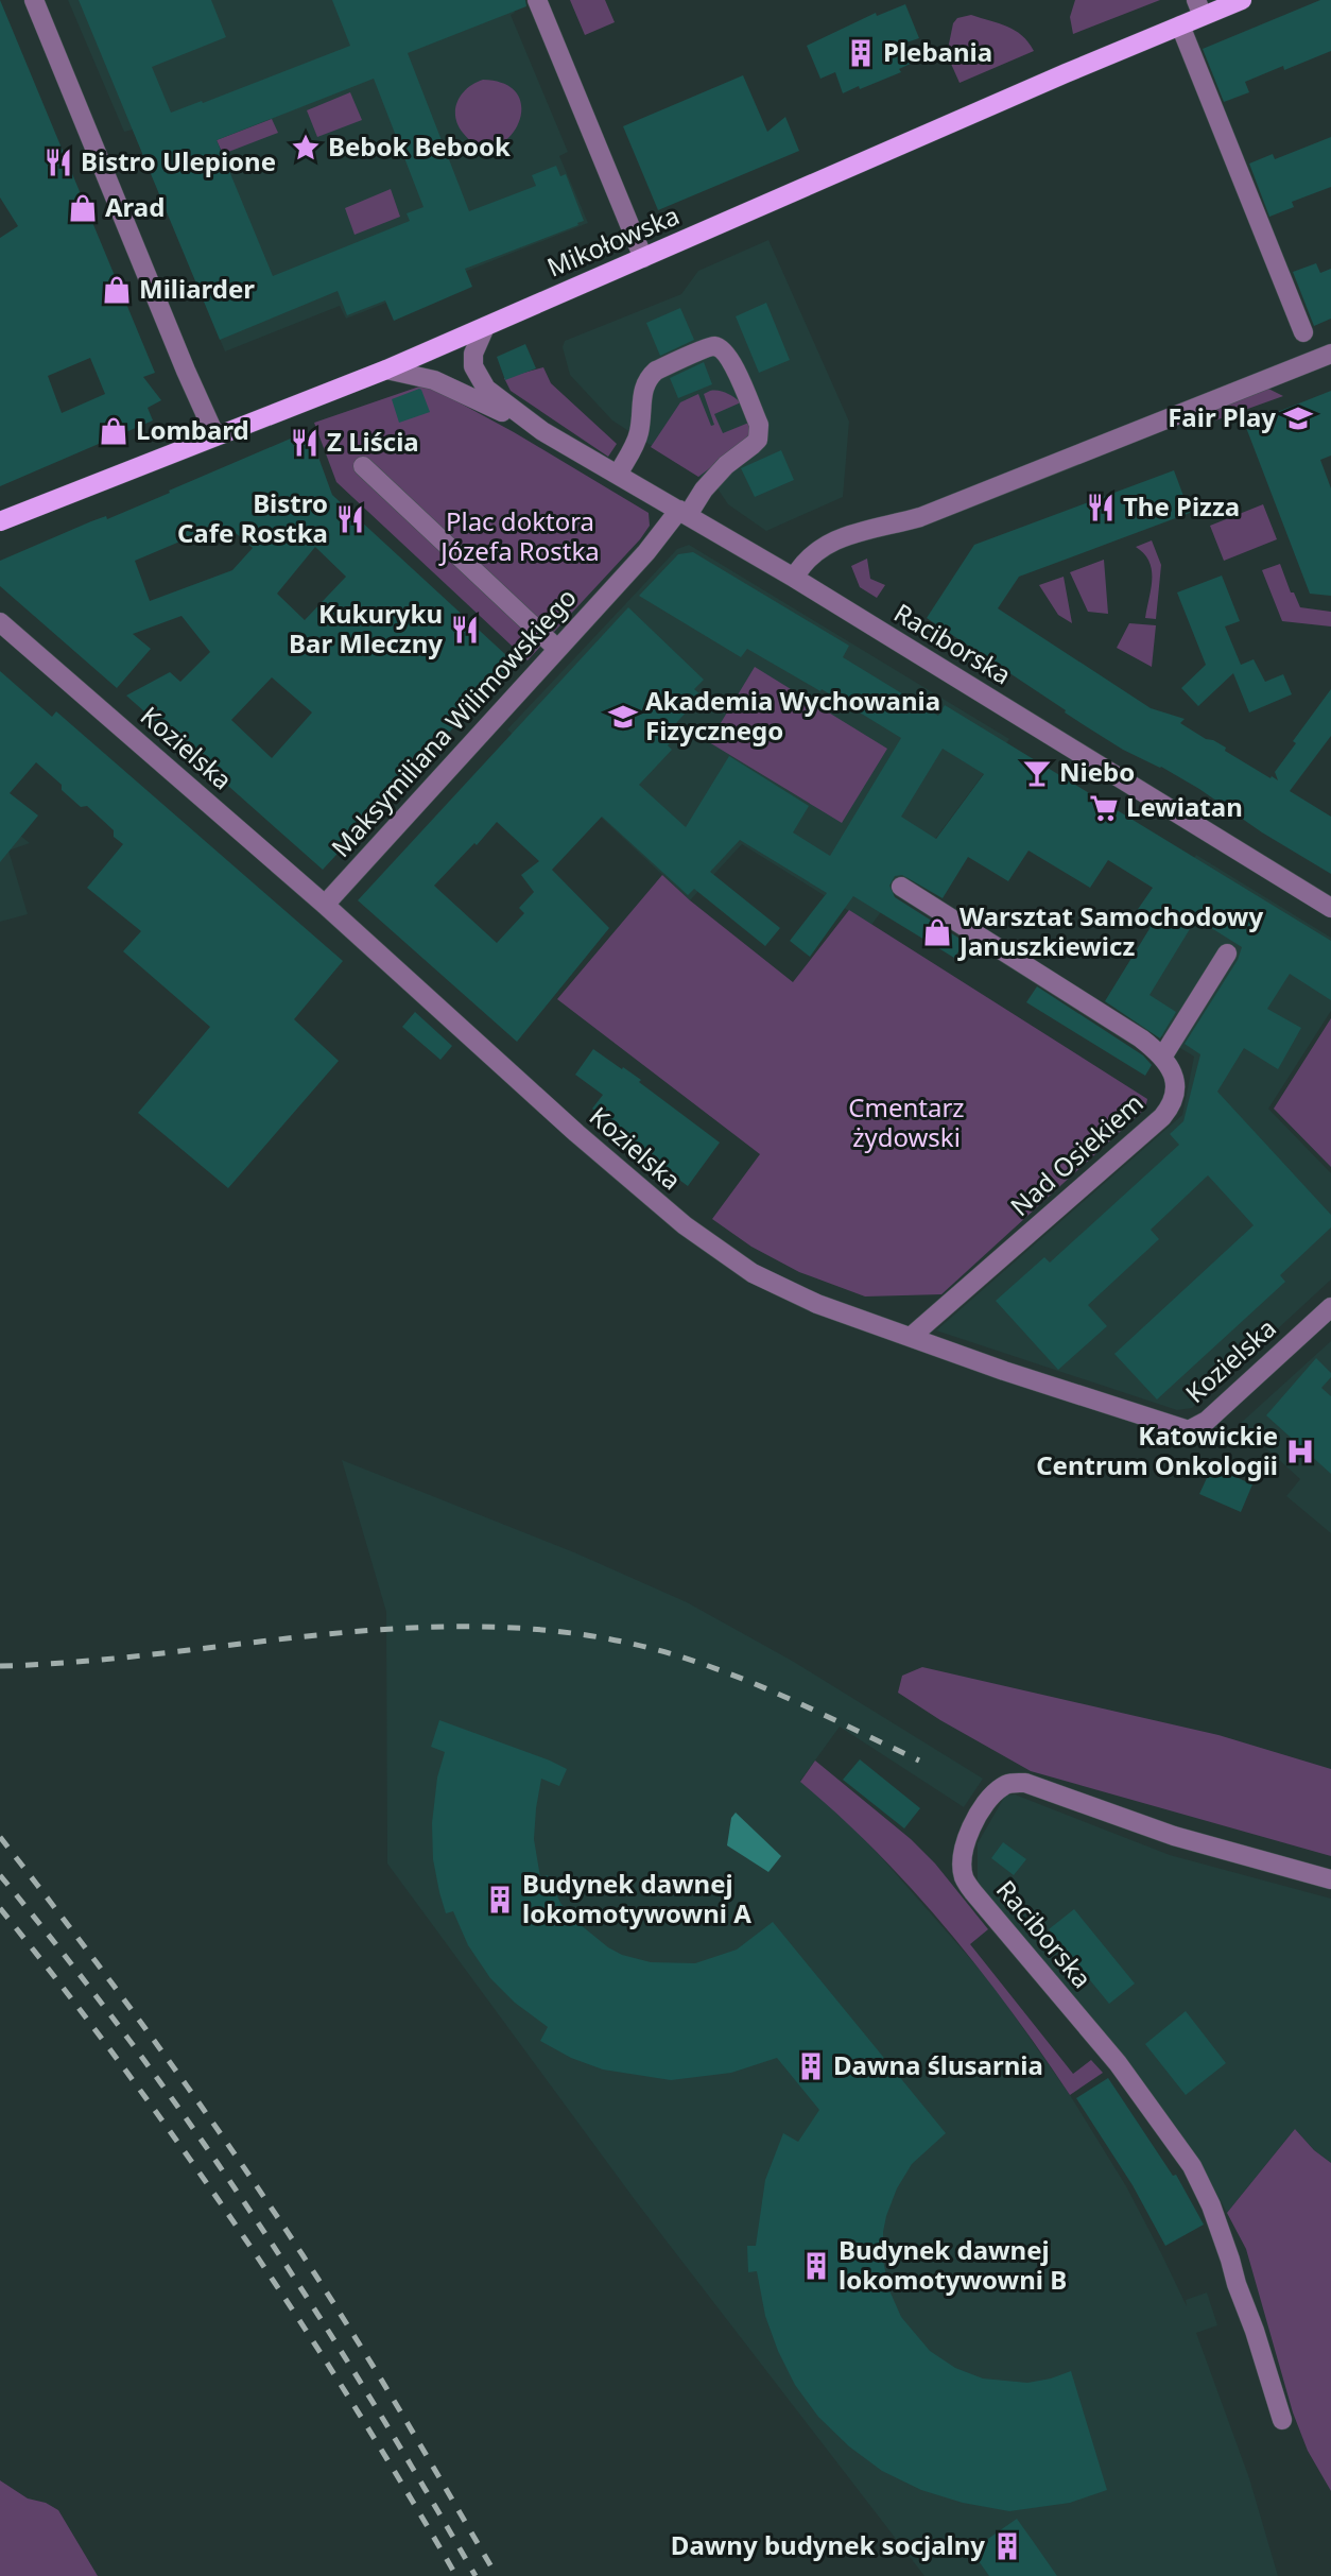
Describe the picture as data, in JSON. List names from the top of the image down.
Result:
{
  "streets": {
    "main road": ["Mikołowska"],
    "street": [
      "Raciborska",
      "Maksymiliana Wilimowskiego",
      "Kozielska",
      "Nad Osiekiem"
    ]
  },
  "crossings": [
    ["Mikołowska", "Raciborska"],
    ["Raciborska", "Maksymiliana Wilimowskiego"],
    ["Maksymiliana Wilimowskiego", "Kozielska"],
    ["Kozielska", "Nad Osiekiem"]
  ],
  "parks": ["Plac doktora Józefa Rostka", "Cmentarz żydowski"],
  "places": {
    "building": [
      "Plebania",
      "Budynek dawnej lokomotywowni A",
      "Dawna ślusarnia",
      "Budynek dawnej lokomotywowni B",
      "Dawny budynek socjalny"
    ],
    "place": ["Bebok Bebook"],
    "restaurant": [
      "Bistro Ulepione",
      "Z Liścia",
      "The Pizza",
      "Bistro Cafe Rostka",
      "Kukuryku Bar Mleczny"
    ],
    "shop": [
      "Arad",
      "Miliarder",
      "Lombard",
      "Warsztat Samochodowy Januszkiewicz"
    ],
    "school or university": ["Fair Play", "Akademia Wychowania Fizycznego"],
    "bar": ["Niebo"],
    "supermarket": ["Lewiatan"],
    "hospital": ["Katowickie Centrum Onkologii"]
  }
}
